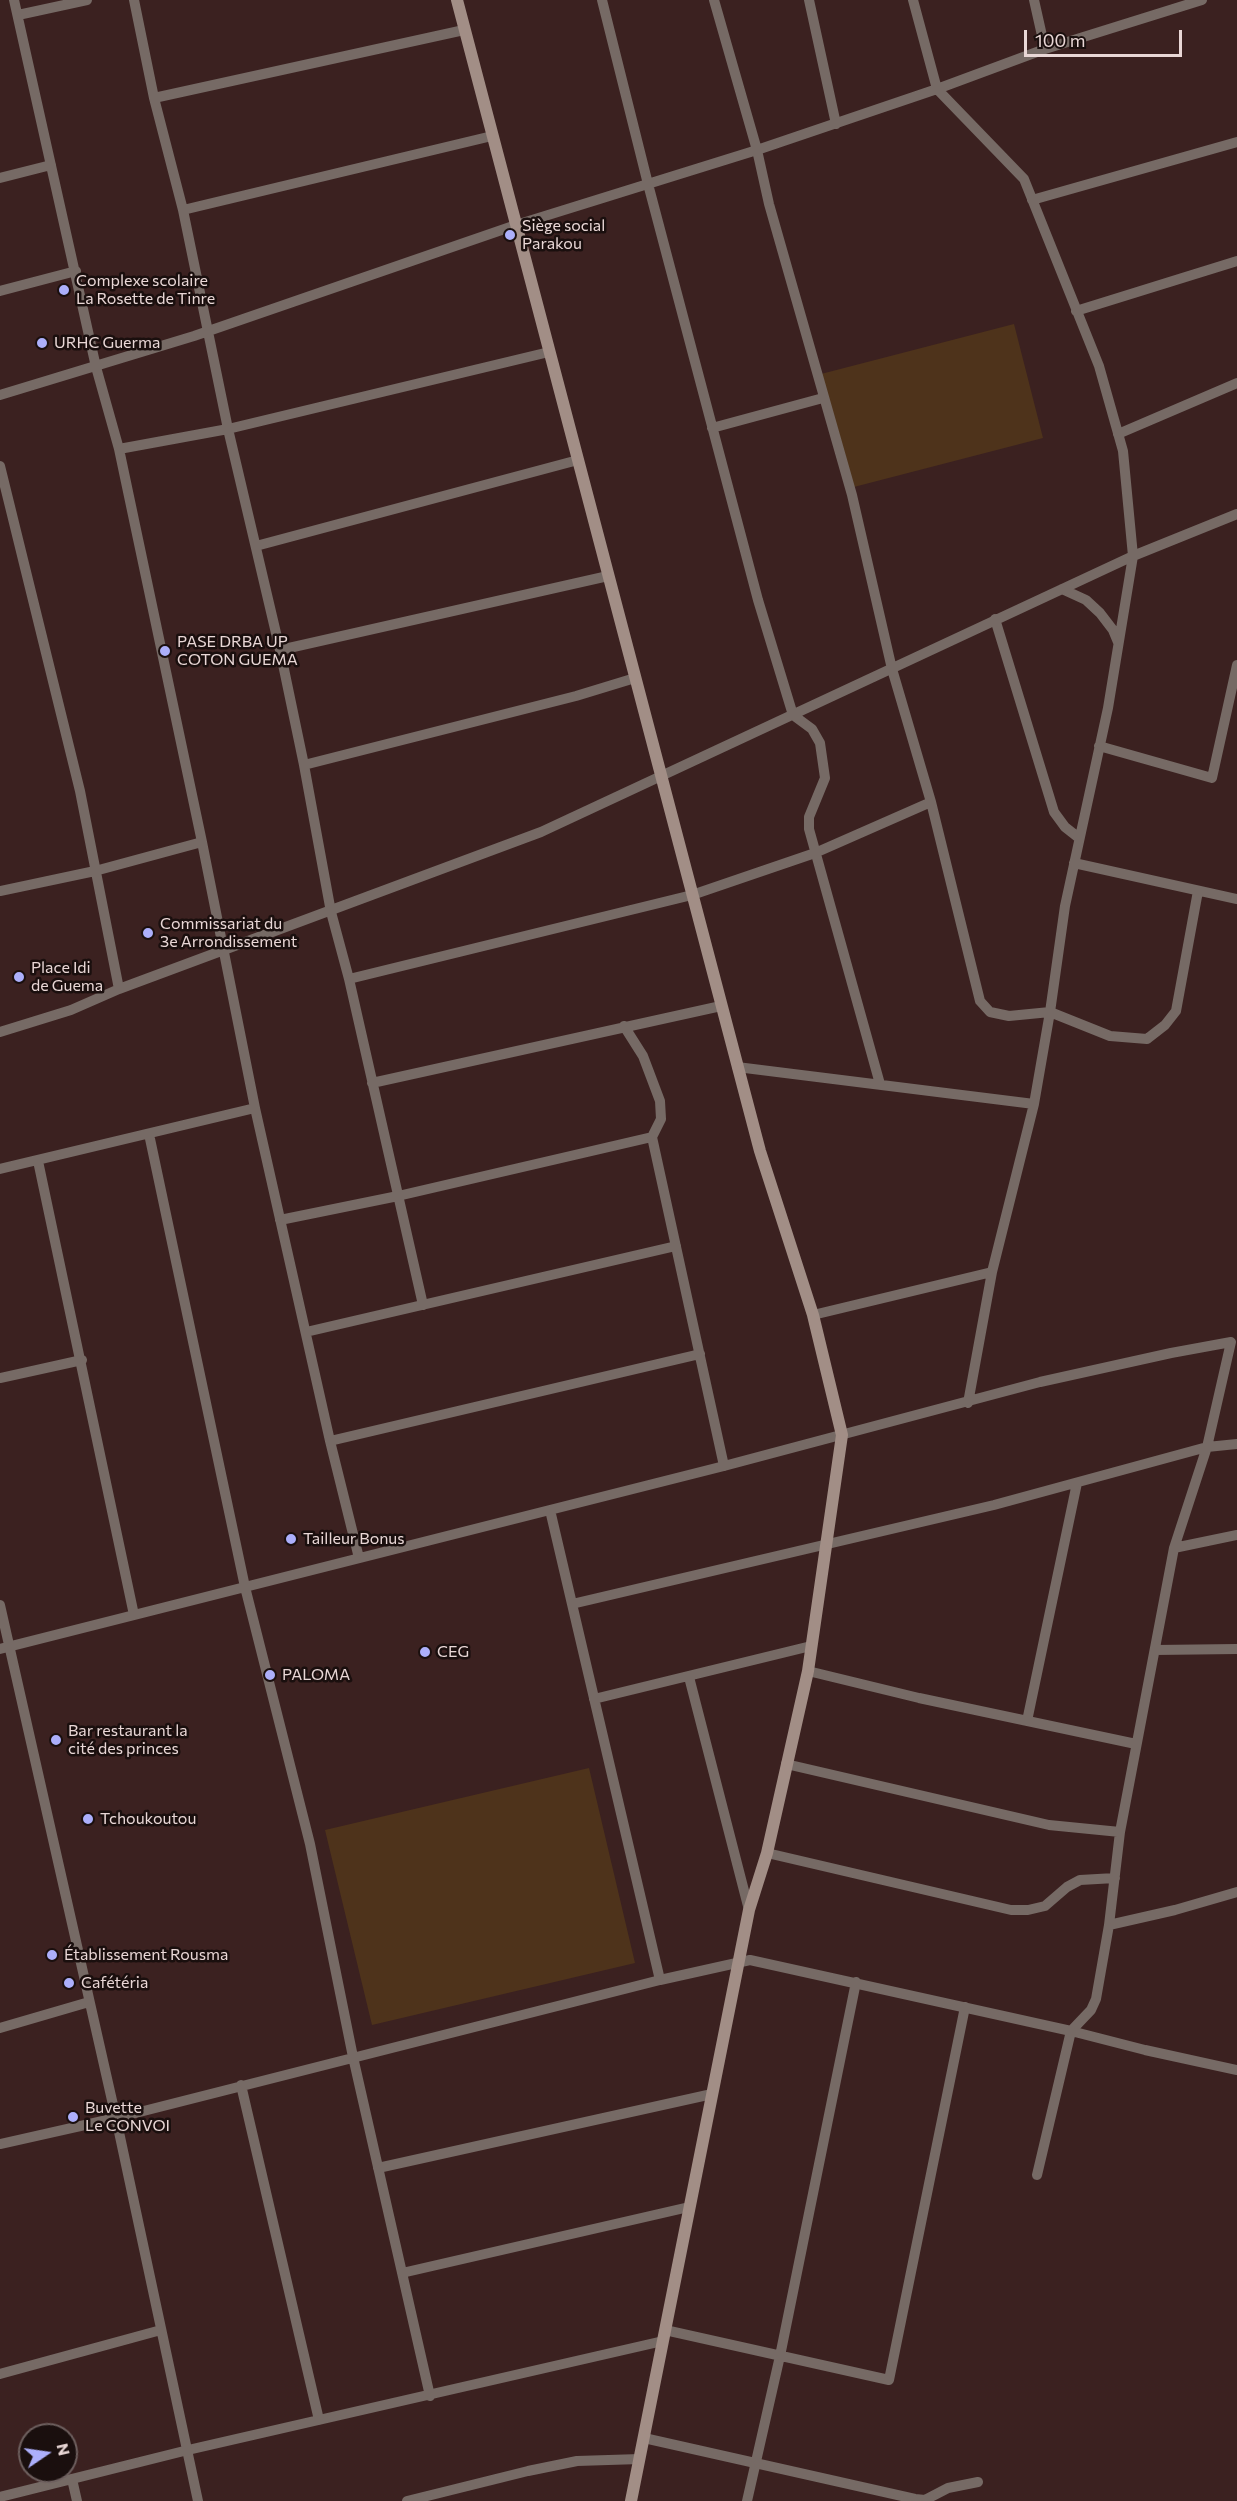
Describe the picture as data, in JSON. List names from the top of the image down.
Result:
{
  "places": [
    "Siège social Parakou",
    "Complexe scolaire La Rosette de Tinre",
    "URHC Guerma",
    "PASE DRBA UP COTON GUEMA",
    "Commissariat du 3e Arrondissement",
    "Place Idi de Guema",
    "Tailleur Bonus",
    "CEG",
    "PALOMA",
    "Bar restaurant la cité des princes",
    "Tchoukoutou",
    "Établissement Rousma",
    "Cafétéria",
    "Buvette Le CONVOI"
  ],
  "scale_bar": "100 m",
  "north": "right"
}
